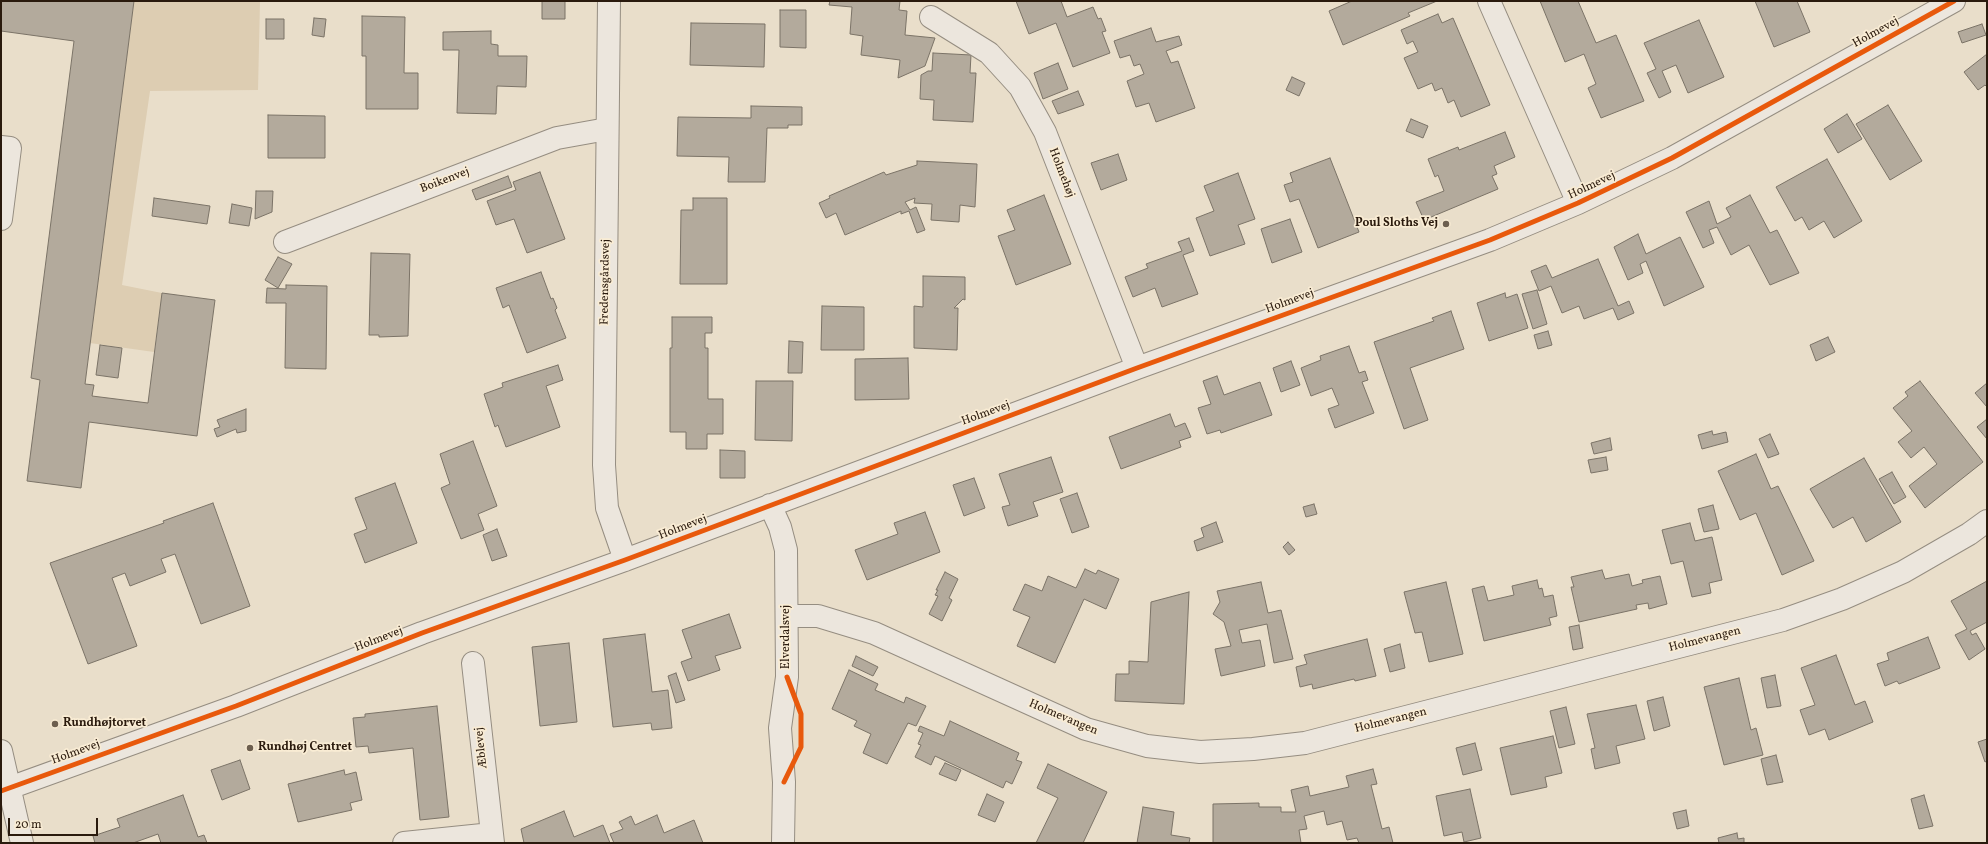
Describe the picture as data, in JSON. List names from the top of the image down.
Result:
{
  "streets": {
    "street": [
      "Holmevej",
      "Holmehøj",
      "Boikenvej",
      "Fredensgårdsvej",
      "Elverdalsvej",
      "Holmevangen",
      "Æblevej"
    ]
  },
  "crossings": [
    ["Holmevej", "Holmehøj"],
    ["Holmevej", "Fredensgårdsvej"],
    ["Holmevej", "Elverdalsvej"],
    ["Boikenvej", "Fredensgårdsvej"],
    ["Elverdalsvej", "Holmevangen"]
  ],
  "places": ["Poul Sloths Vej", "Rundhøjtorvet", "Rundhøj Centret"],
  "scale_bar": "20 m"
}
